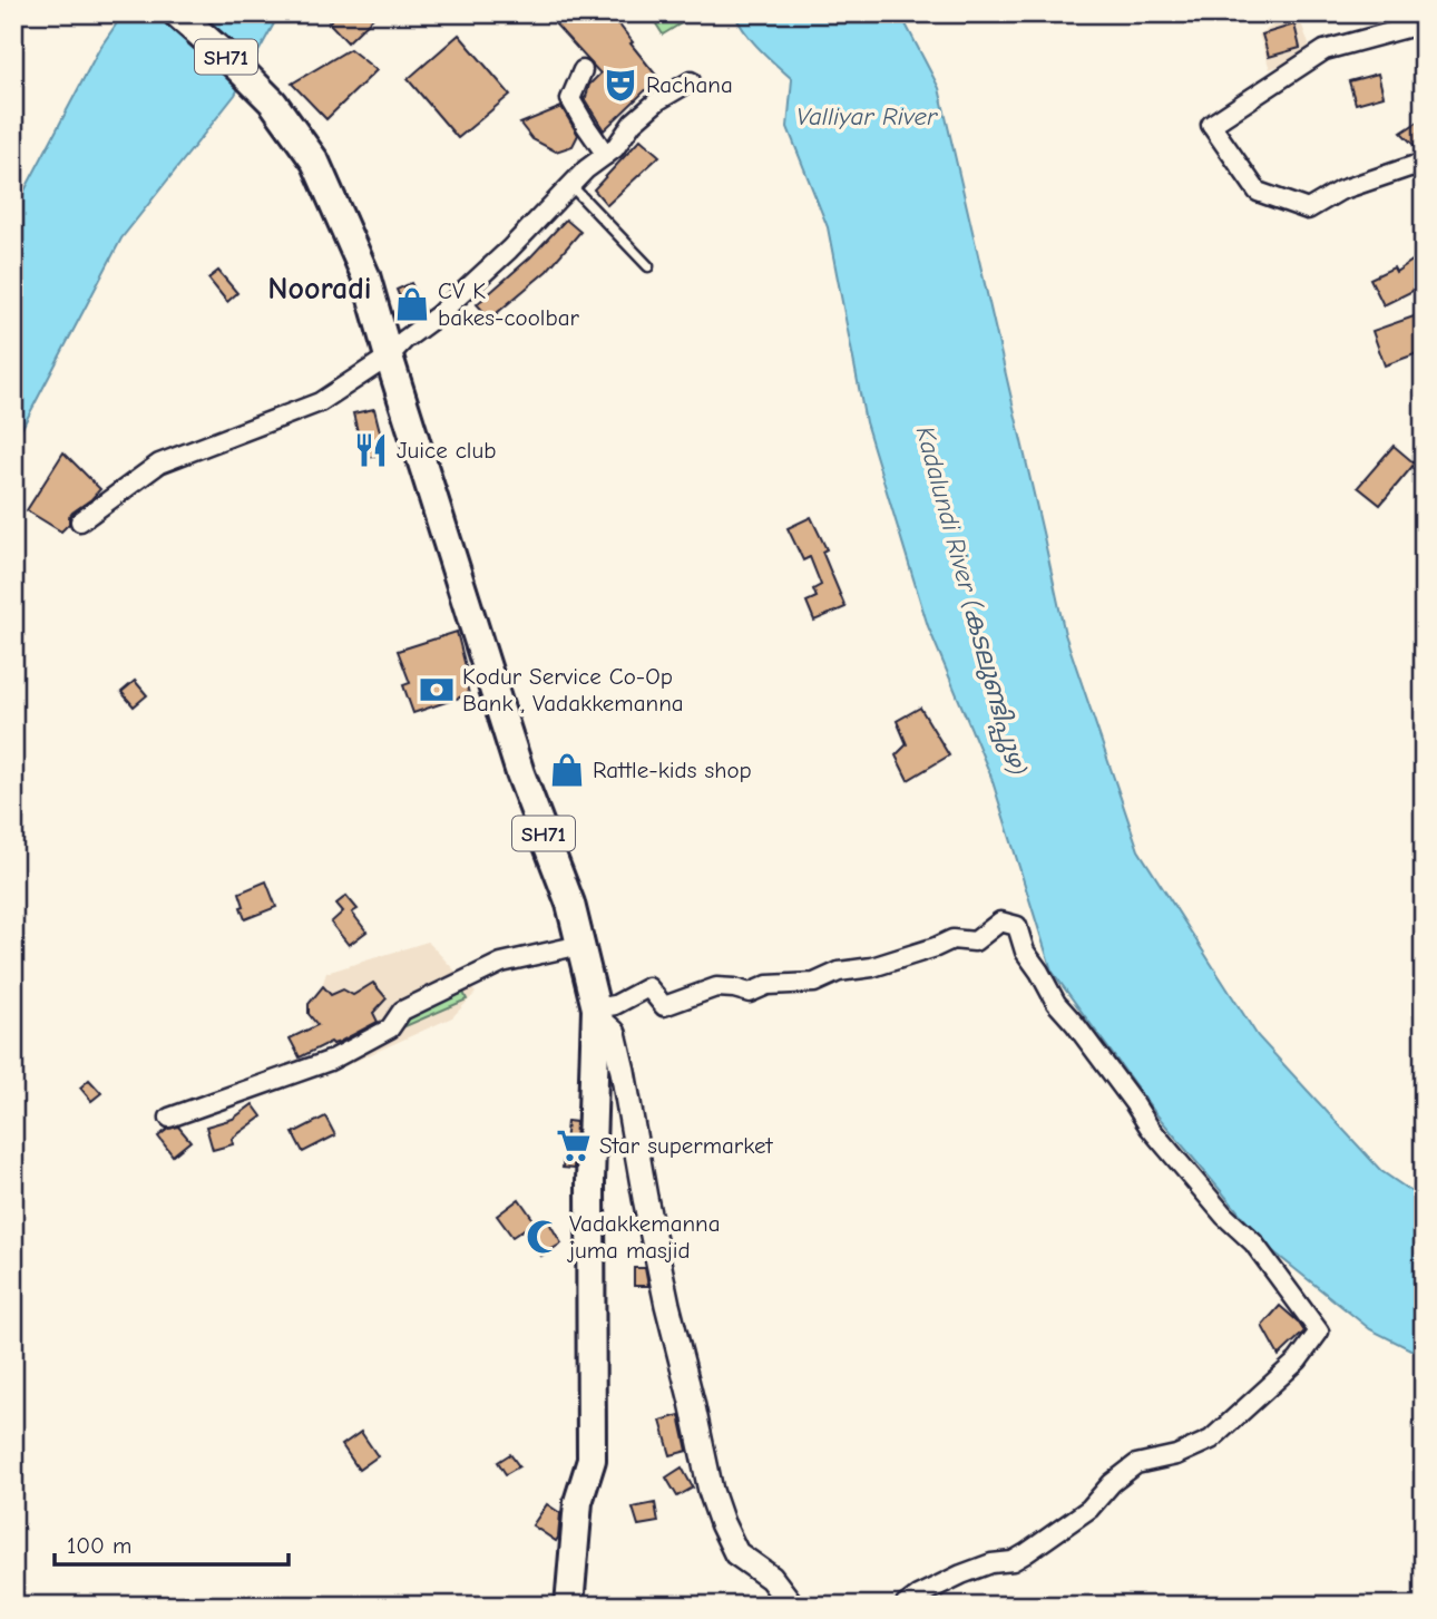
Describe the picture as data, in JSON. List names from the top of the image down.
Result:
{
  "streets": {
    "main road": ["SH71"]
  },
  "districts": ["Nooradi"],
  "water": ["Valliyar River", "Kadalundi River (കടലുണ്ടിപ്പുഴ)"],
  "places": {
    "theatre": ["Rachana"],
    "shop": ["CV K bakes-coolbar", "Rattle-kids shop"],
    "restaurant": ["Juice club"],
    "bank": ["Kodur Service Co-Op Bank , Vadakkemanna"],
    "supermarket": ["Star supermarket"],
    "mosque": ["Vadakkemanna juma masjid"]
  },
  "scale_bar": "100 m"
}
